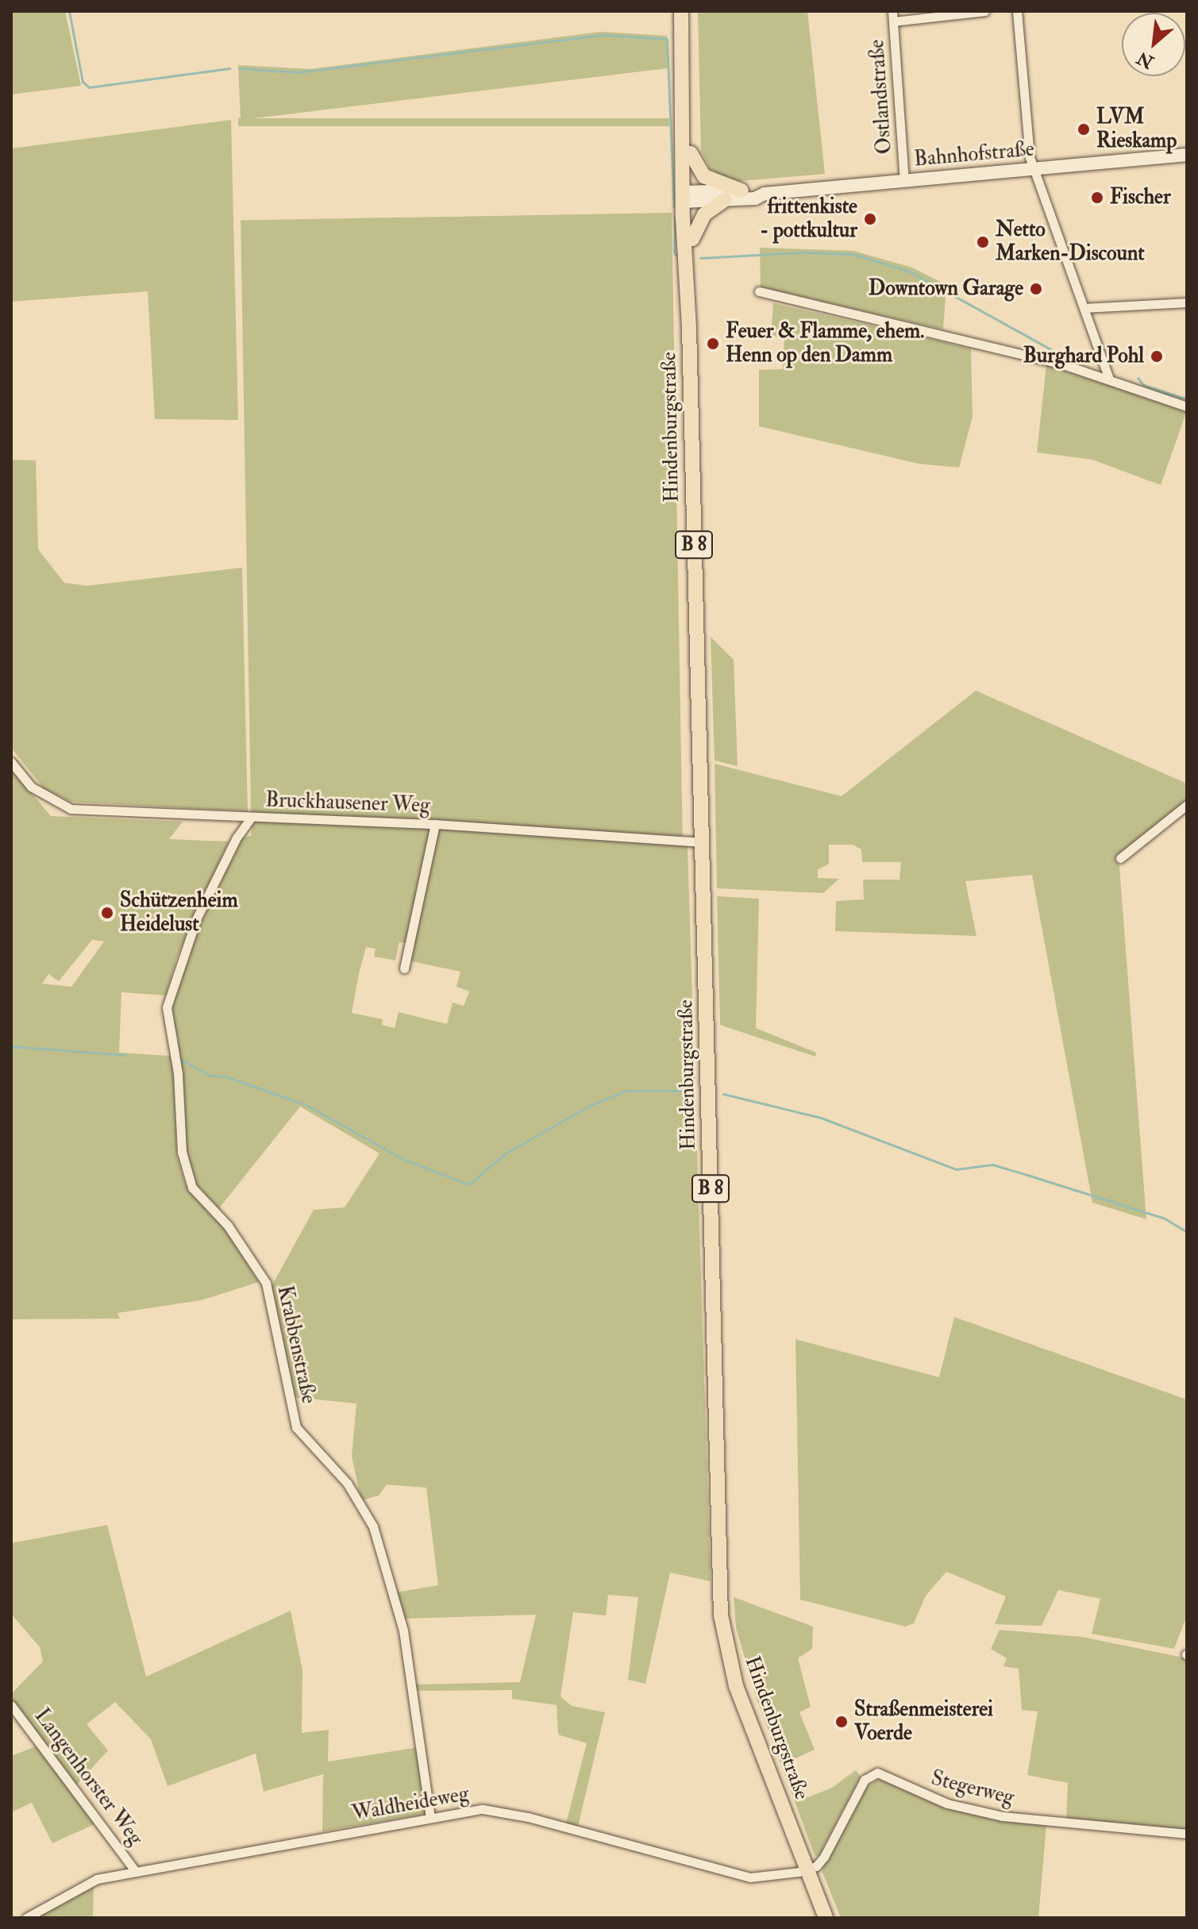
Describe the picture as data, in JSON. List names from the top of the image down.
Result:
{
  "streets": {
    "main road": ["Hindenburgstraße", "B 8"],
    "street": [
      "Ostlandstraße",
      "Bahnhofstraße",
      "Bruckhausener Weg",
      "Krabbenstraße",
      "Langenhorster Weg",
      "Stegerweg",
      "Waldheideweg"
    ]
  },
  "crossings": [
    ["Ostlandstraße", "Bahnhofstraße"],
    ["Bahnhofstraße", "Hindenburgstraße"],
    ["Hindenburgstraße", "Bruckhausener Weg"],
    ["Hindenburgstraße", "Stegerweg"],
    ["Hindenburgstraße", "Waldheideweg"],
    ["Bruckhausener Weg", "Krabbenstraße"],
    ["Krabbenstraße", "Waldheideweg"],
    ["Langenhorster Weg", "Waldheideweg"],
    ["Stegerweg", "Waldheideweg"]
  ],
  "places": [
    "LVM Rieskamp",
    "Fischer",
    "frittenkiste - pottkultur",
    "Netto Marken-Discount",
    "Downtown Garage",
    "Feuer & Flamme, ehem. Henn op den Damm",
    "Burghard Pohl",
    "Schützenheim Heidelust",
    "Straßenmeisterei Voerde"
  ],
  "north": "bottom left"
}
